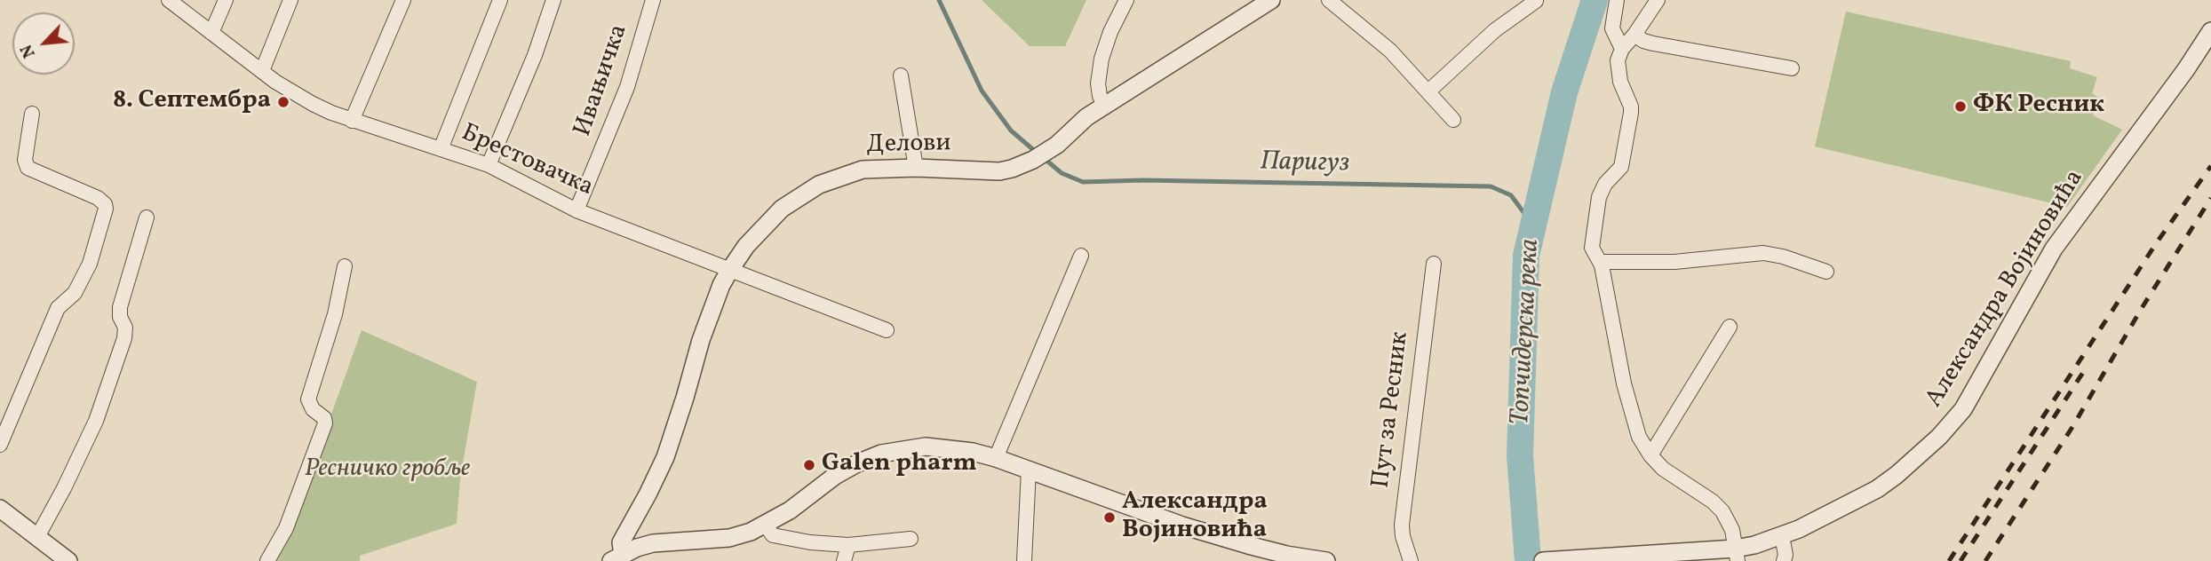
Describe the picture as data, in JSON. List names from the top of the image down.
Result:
{
  "streets": {
    "street": [
      "Ивањичка",
      "Делови",
      "Брестовачка",
      "Александра Војиновића",
      "Пут за Ресник"
    ]
  },
  "crossings": [
    ["Ивањичка", "Брестовачка"],
    ["Делови", "Брестовачка"]
  ],
  "water": ["Паригуз", "Топчидерска река"],
  "parks": ["Ресничко гробље"],
  "places": [
    "8. Септембра",
    "ФК Ресник",
    "Galen pharm",
    "Александра Војиновића"
  ],
  "north": "bottom left"
}
